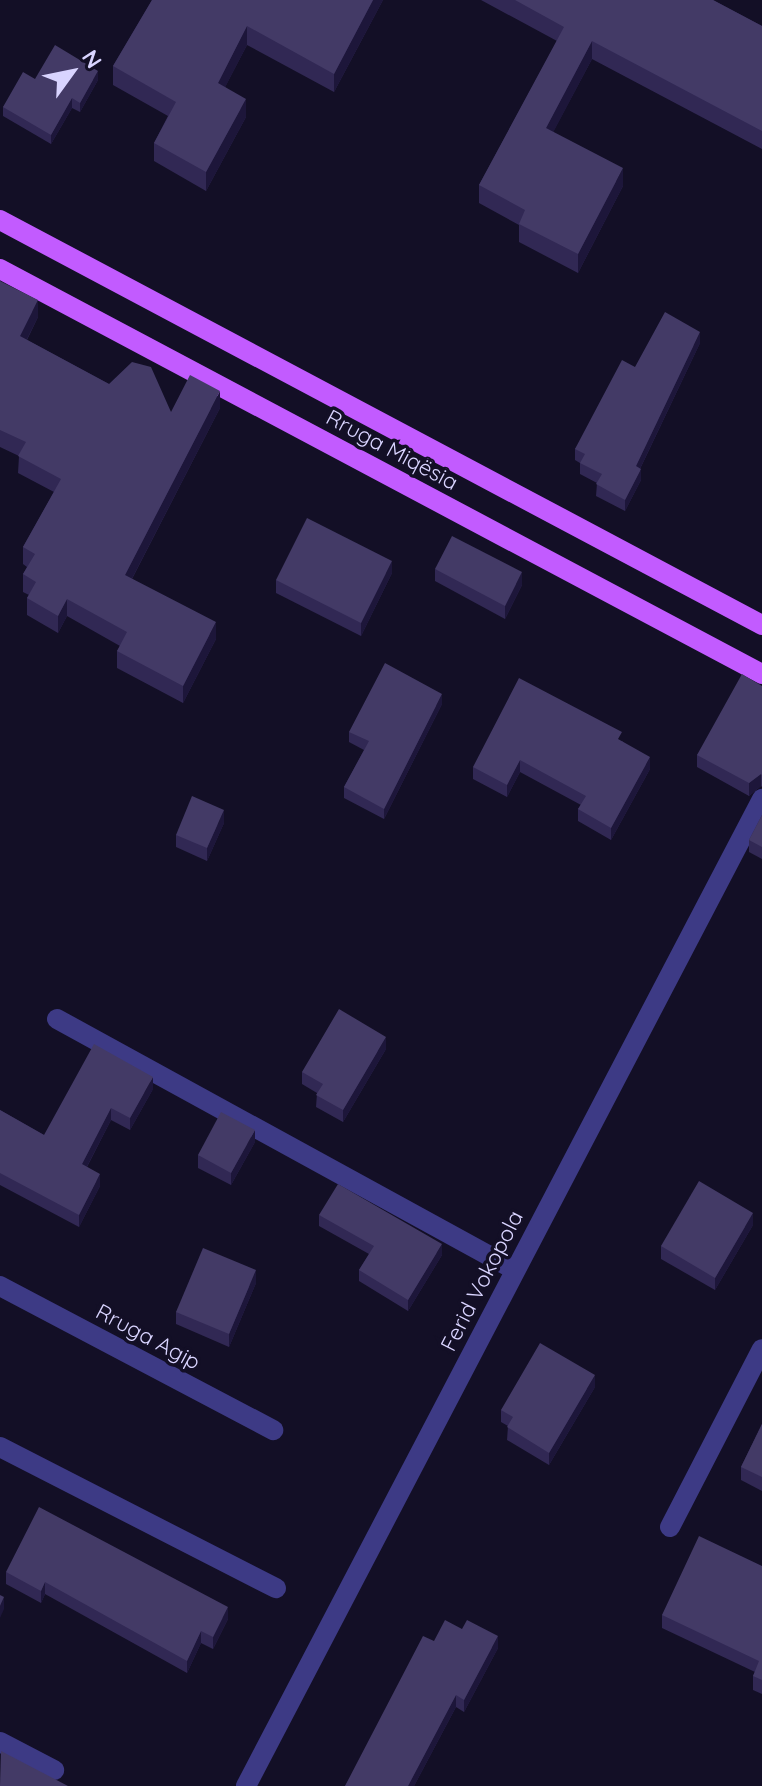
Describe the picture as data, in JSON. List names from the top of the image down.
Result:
{
  "streets": {
    "main road": ["Rruga Miqësia"],
    "street": ["Ferid Vokopola", "Rruga Agip"]
  },
  "north": "top right"
}
